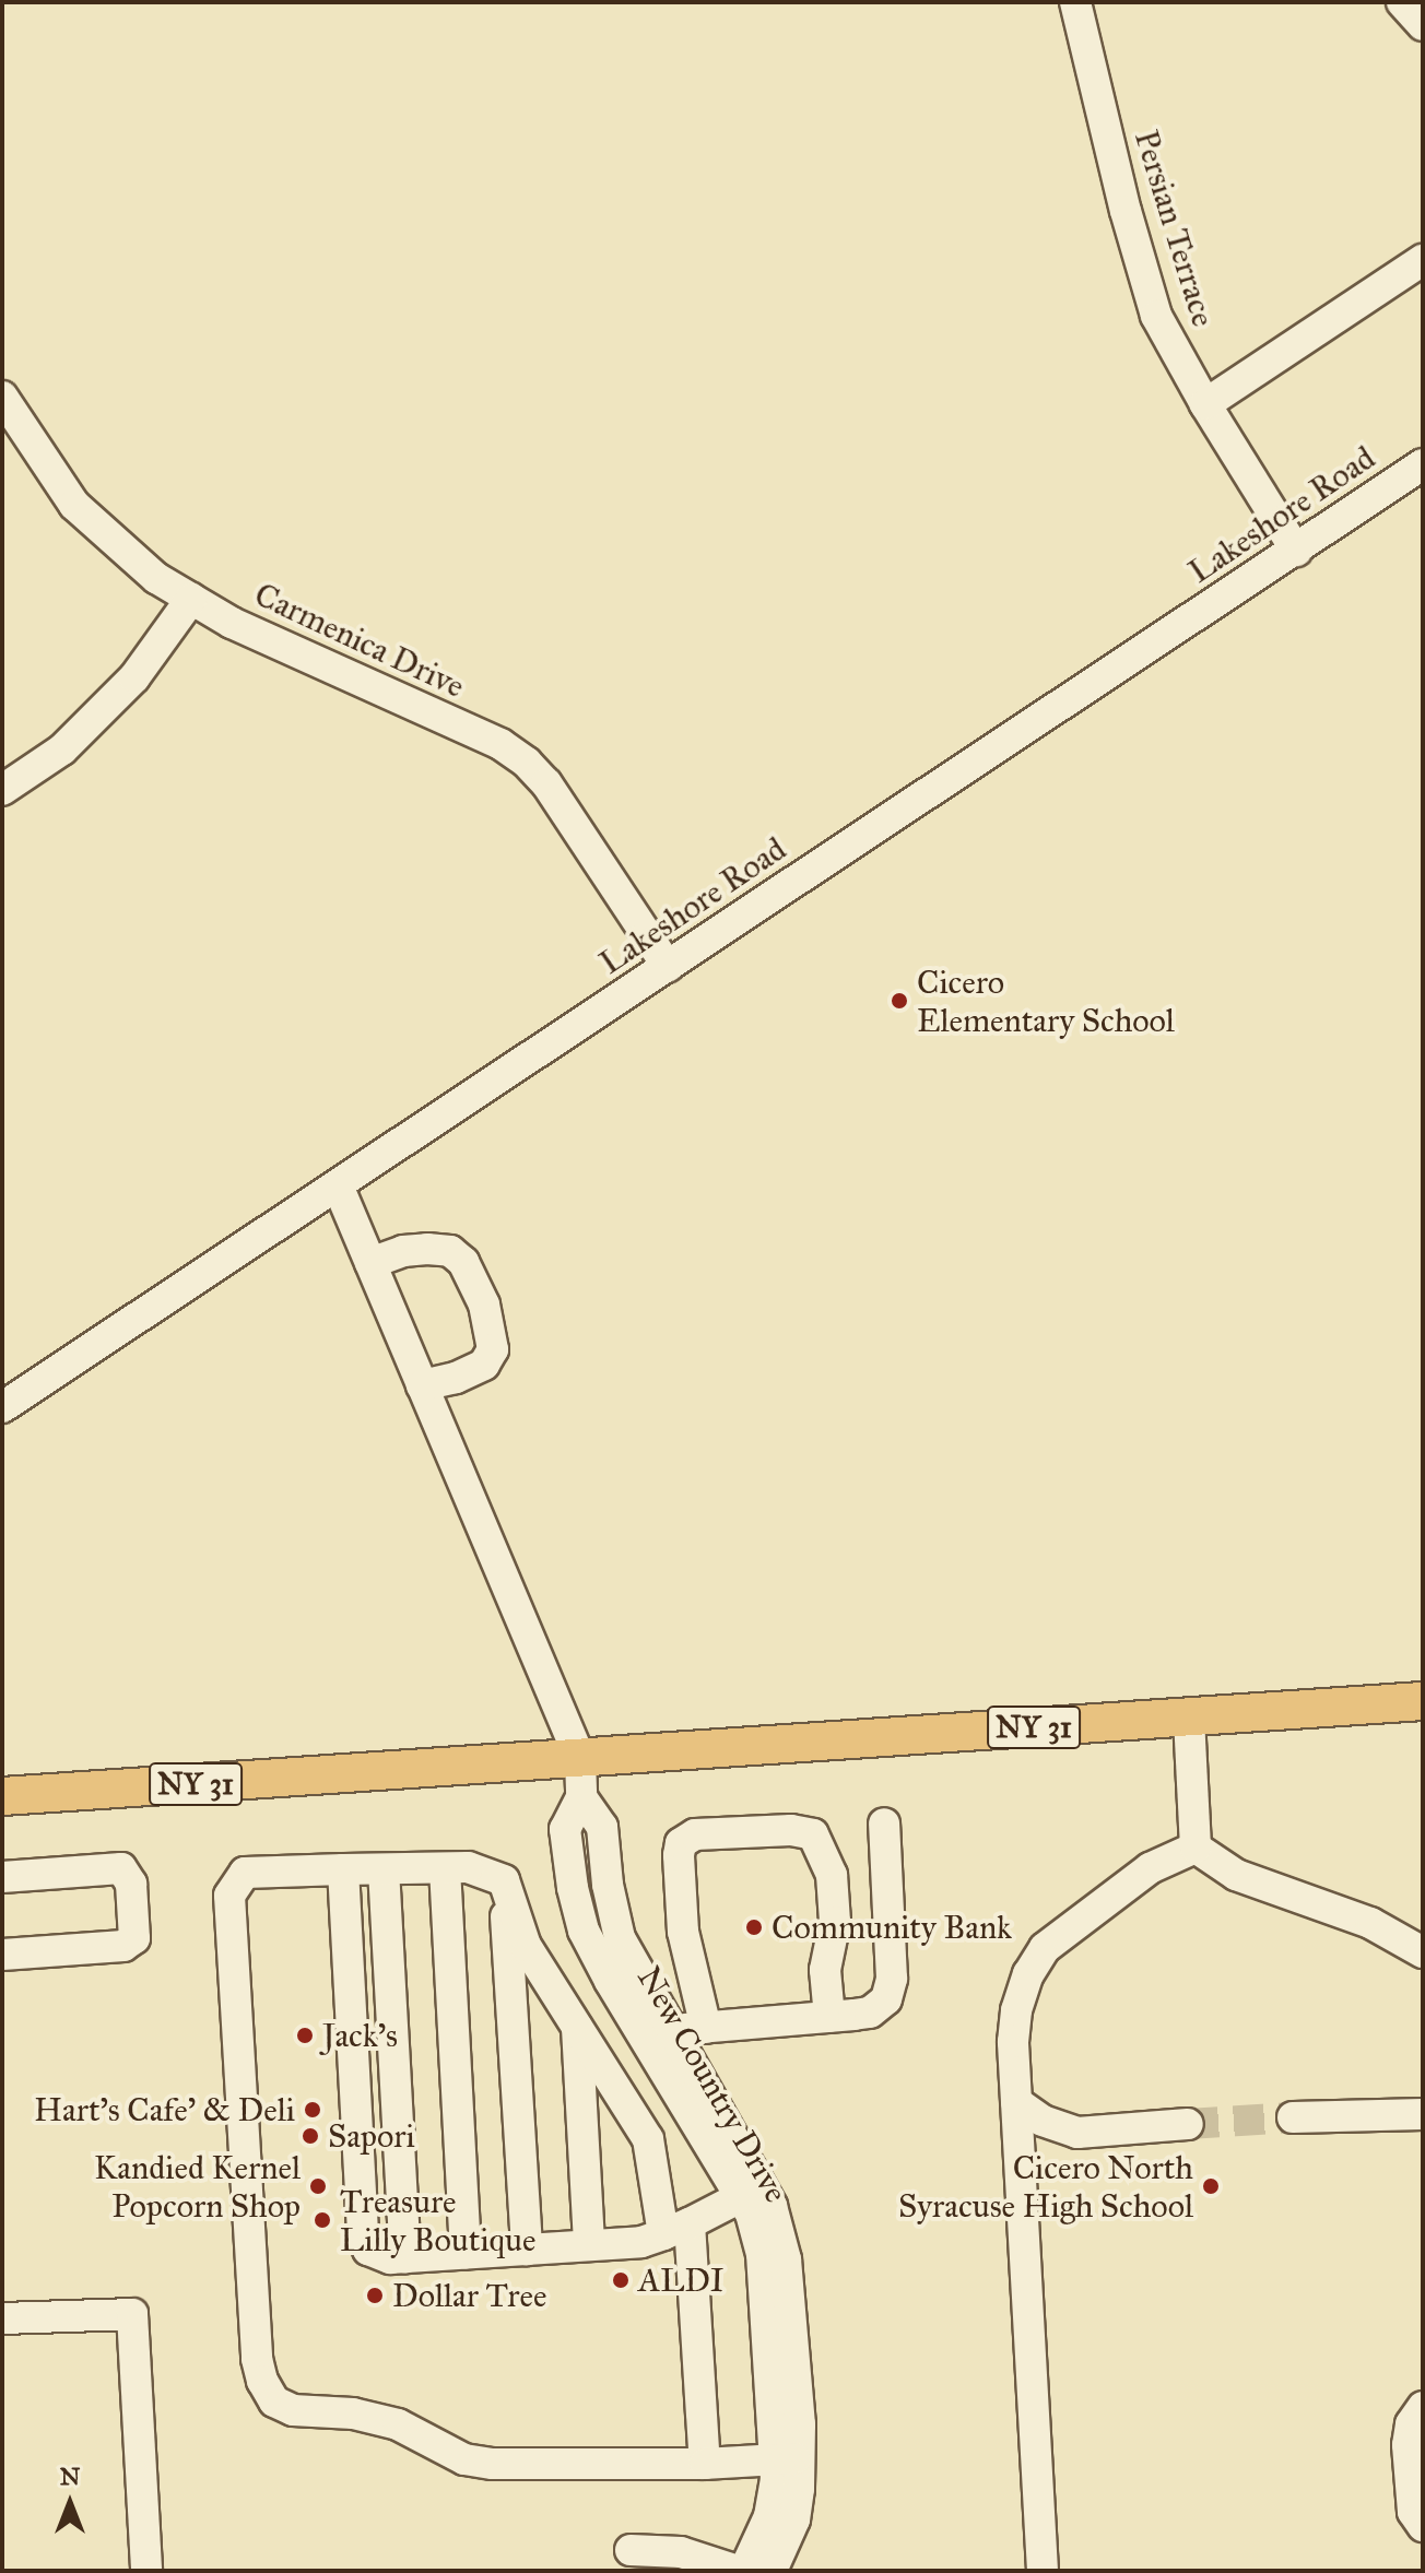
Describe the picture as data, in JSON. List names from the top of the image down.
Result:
{
  "streets": {
    "main road": ["NY 31"],
    "street": [
      "Persian Terrace",
      "Lakeshore Road",
      "Carmenica Drive",
      "New Country Drive"
    ]
  },
  "crossings": [
    ["Persian Terrace", "Lakeshore Road"],
    ["Lakeshore Road", "Carmenica Drive"],
    ["NY 31", "New Country Drive"]
  ],
  "places": [
    "Cicero Elementary School",
    "Community Bank",
    "Jack's",
    "Hart's Cafe' & Deli",
    "Sapori",
    "Kandied Kernel Popcorn Shop",
    "Cicero North Syracuse High School",
    "Treasure Lilly Boutique",
    "ALDI",
    "Dollar Tree"
  ],
  "north": "top"
}
